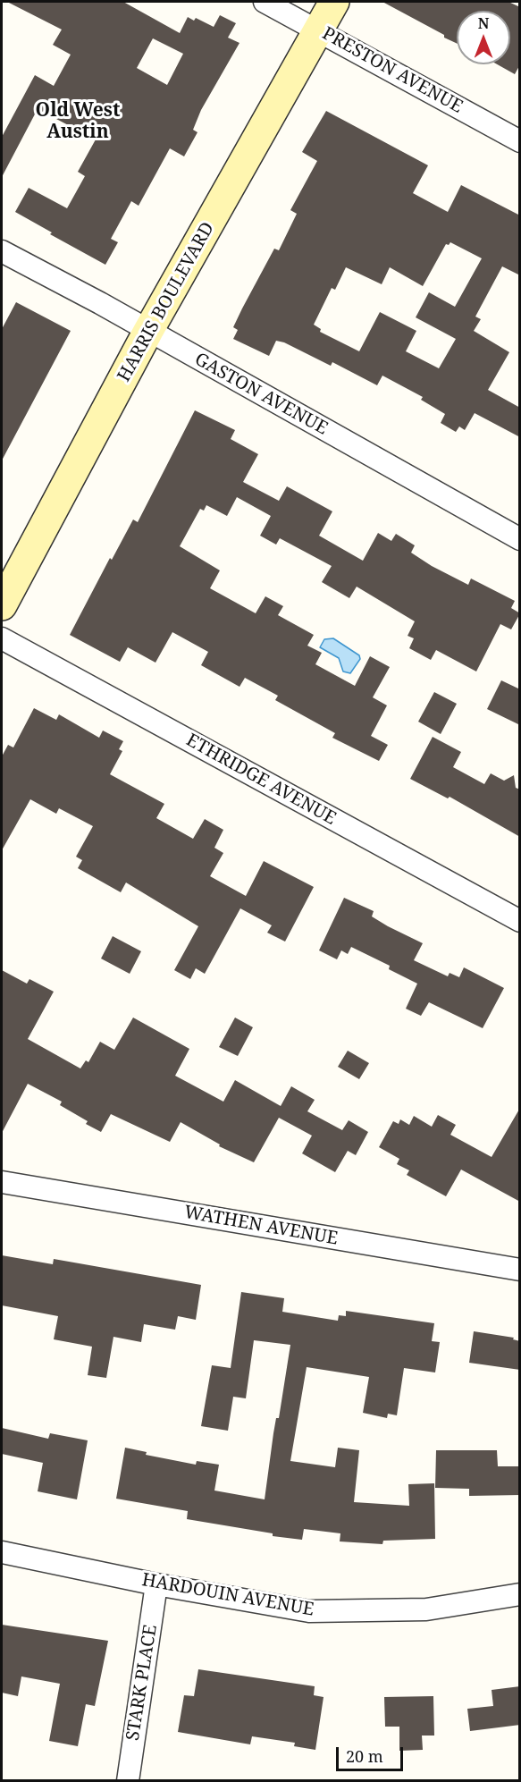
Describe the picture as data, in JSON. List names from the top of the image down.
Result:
{
  "streets": {
    "street": [
      "PRESTON AVENUE",
      "HARRIS BOULEVARD",
      "GASTON AVENUE",
      "ETHRIDGE AVENUE",
      "WATHEN AVENUE",
      "HARDOUIN AVENUE",
      "STARK PLACE"
    ]
  },
  "crossings": [
    ["PRESTON AVENUE", "HARRIS BOULEVARD"],
    ["HARRIS BOULEVARD", "GASTON AVENUE"],
    ["HARDOUIN AVENUE", "STARK PLACE"]
  ],
  "districts": ["Old West Austin"],
  "scale_bar": "20 m",
  "north": "top"
}
